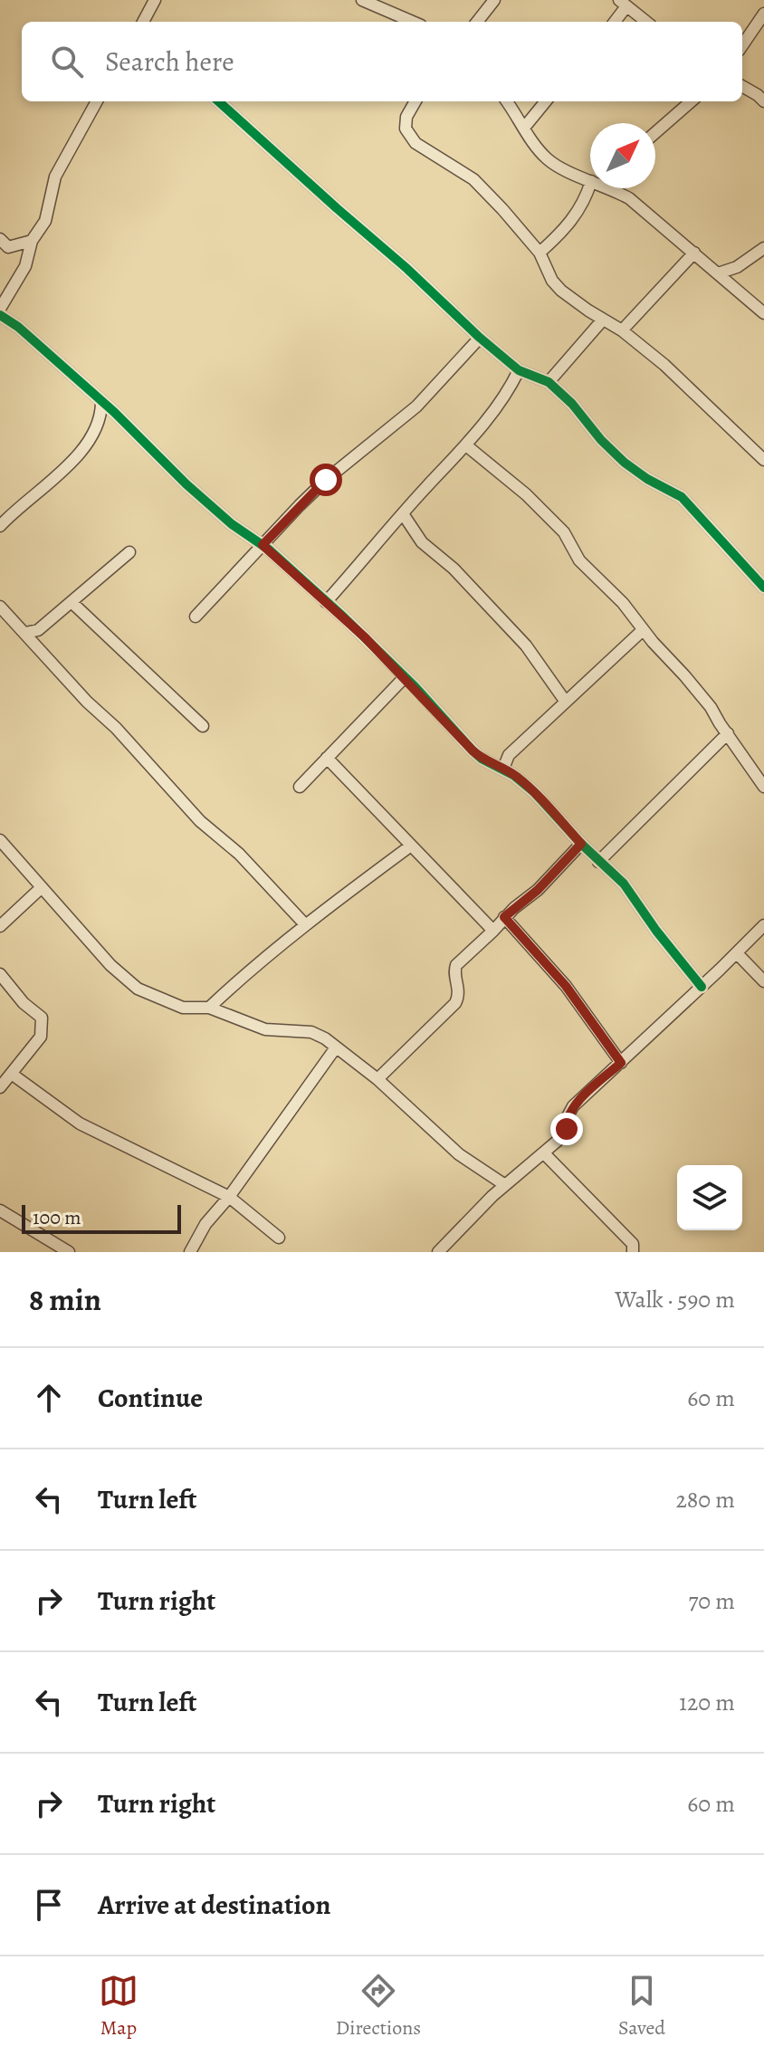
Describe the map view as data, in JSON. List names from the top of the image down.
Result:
{
  "scale_bar": "100 m",
  "north": "top right",
  "page": {
    "search": "Search here",
    "scale": "100 m",
    "heading": ["8 min", "Walk · 590 m"],
    "list": [
      ["Continue", "60 m"],
      ["Turn left", "280 m"],
      ["Turn right", "70 m"],
      ["Turn left", "120 m"],
      ["Turn right", "60 m"],
      "Arrive at destination"
    ],
    "nav": ["Map", "Directions", "Saved"]
  }
}
